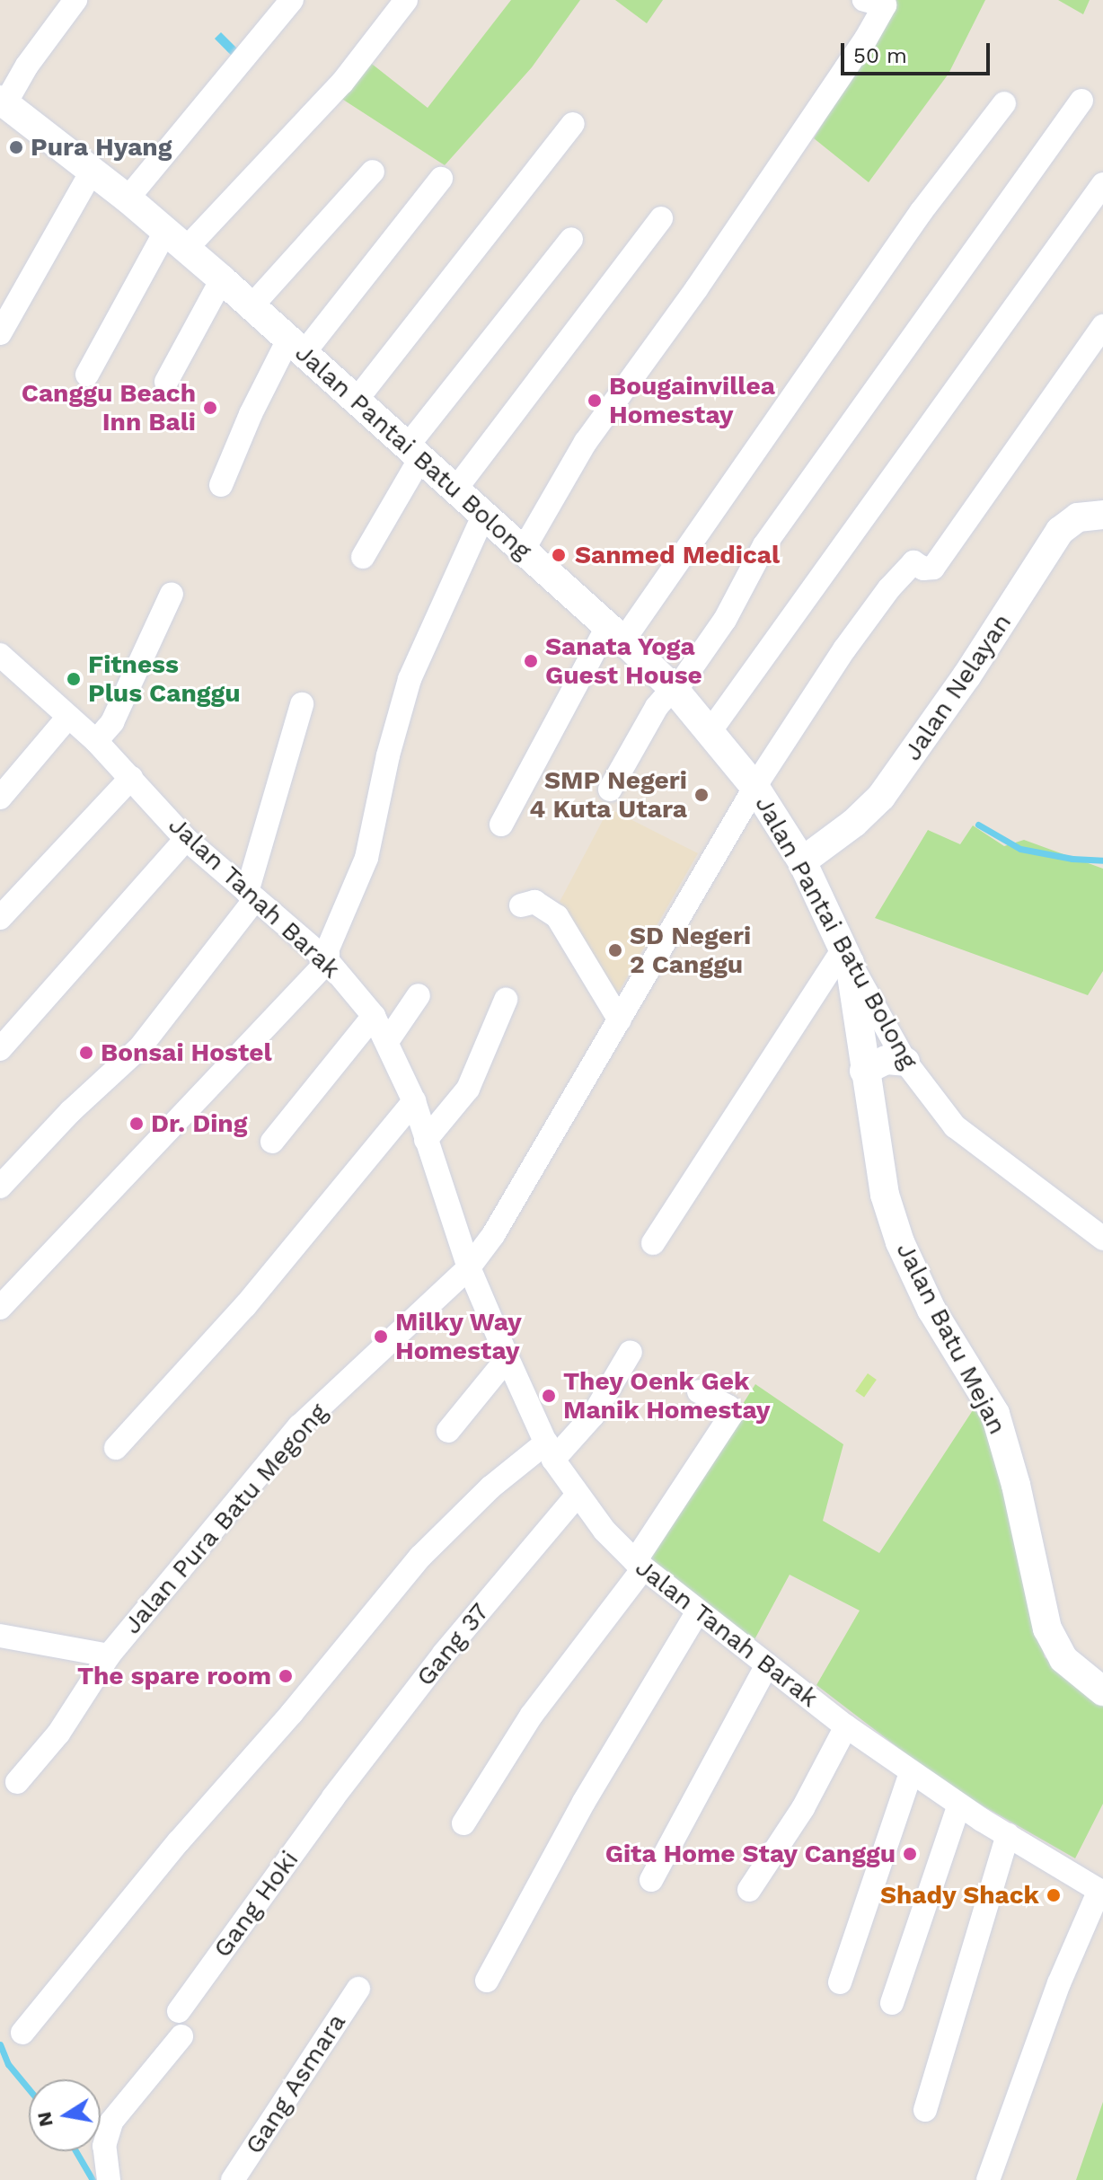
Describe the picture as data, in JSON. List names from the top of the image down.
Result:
{
  "streets": {
    "street": [
      "Jalan Pantai Batu Bolong",
      "Jalan Nelayan",
      "Jalan Tanah Barak",
      "Jalan Batu Mejan",
      "Jalan Pura Batu Megong",
      "Gang 37",
      "Gang Hoki",
      "Gang Asmara"
    ]
  },
  "crossings": [
    ["Jalan Pantai Batu Bolong", "Jalan Nelayan"],
    ["Jalan Pantai Batu Bolong", "Jalan Batu Mejan"],
    ["Jalan Tanah Barak", "Jalan Pura Batu Megong"],
    ["Jalan Tanah Barak", "Gang 37"],
    ["Gang 37", "Gang Hoki"]
  ],
  "places": [
    "Pura Hyang",
    "Bougainvillea Homestay",
    "Canggu Beach Inn Bali",
    "Sanmed Medical",
    "Sanata Yoga Guest House",
    "Fitness Plus Canggu",
    "SMP Negeri 4 Kuta Utara",
    "SD Negeri 2 Canggu",
    "Bonsai Hostel",
    "Dr. Ding",
    "Milky Way Homestay",
    "They Oenk Gek Manik Homestay",
    "The spare room",
    "Gita Home Stay Canggu",
    "Shady Shack"
  ],
  "scale_bar": "50 m",
  "north": "left"
}
